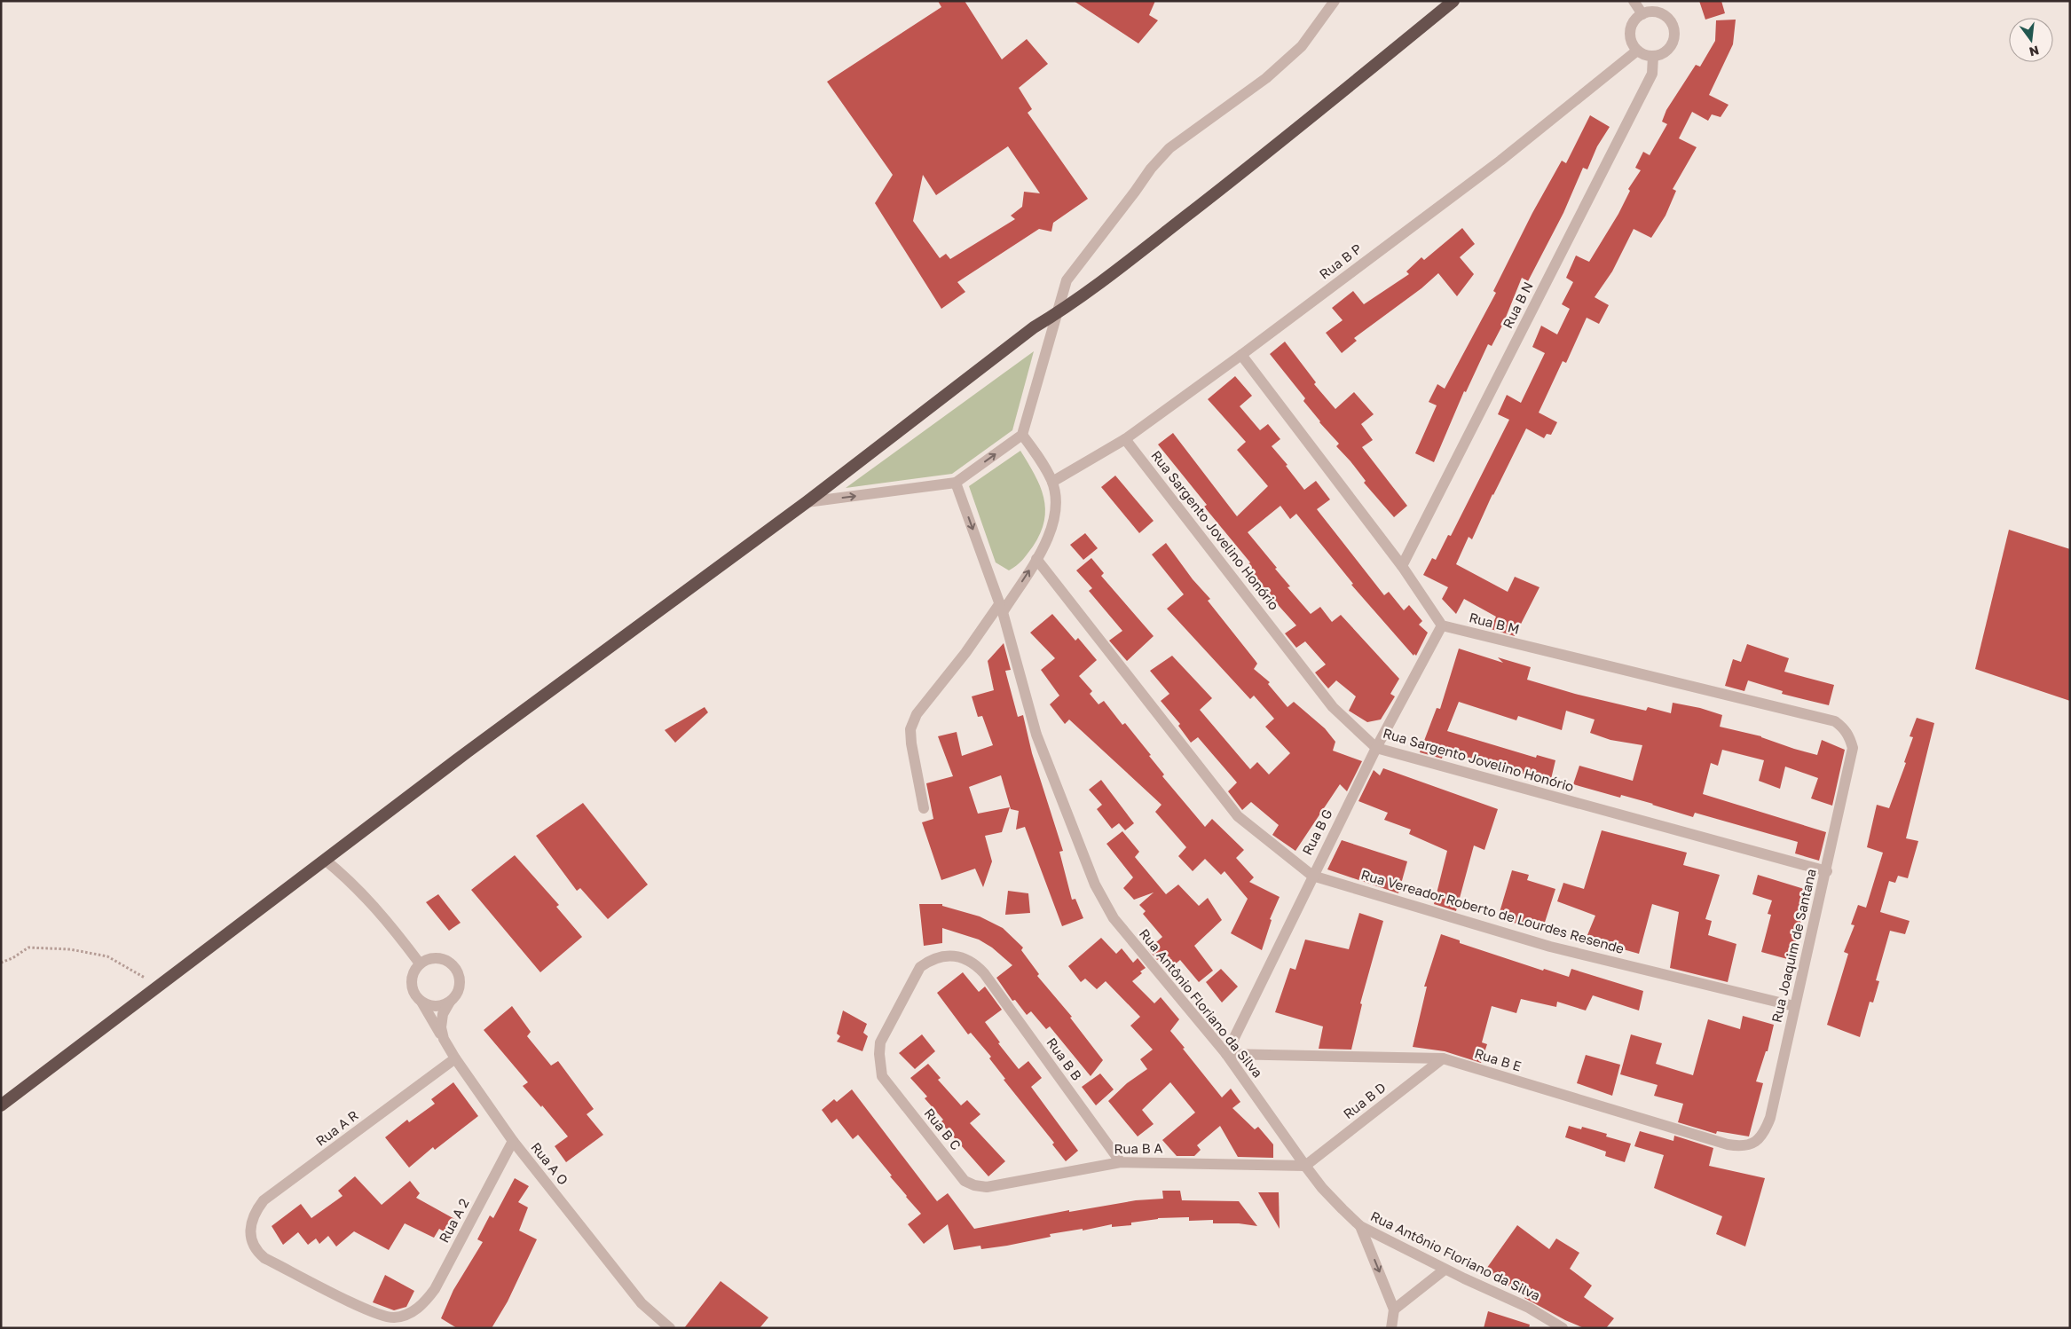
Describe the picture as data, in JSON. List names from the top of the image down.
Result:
{
  "streets": {
    "street": [
      "Rua B P",
      "Rua B N",
      "Rua Sargento Jovelino Honório",
      "Rua B M",
      "Rua B G",
      "Rua Vereador Roberto de Lourdes Resende",
      "Rua Joaquim de Santana",
      "Rua Antônio Floriano da Silva",
      "Rua B B",
      "Rua B E",
      "Rua B D",
      "Rua A R",
      "Rua B C",
      "Rua B A",
      "Rua A O",
      "Rua A 2"
    ]
  },
  "crossings": [
    ["Rua B P", "Rua B N"],
    ["Rua B P", "Rua Sargento Jovelino Honório"],
    ["Rua Sargento Jovelino Honório", "Rua B G"],
    ["Rua Sargento Jovelino Honório", "Rua Joaquim de Santana"],
    ["Rua B M", "Rua B G"],
    ["Rua B M", "Rua Joaquim de Santana"],
    ["Rua B G", "Rua Vereador Roberto de Lourdes Resende"],
    ["Rua B G", "Rua Antônio Floriano da Silva"],
    ["Rua B G", "Rua B E"],
    ["Rua Vereador Roberto de Lourdes Resende", "Rua Joaquim de Santana"],
    ["Rua Joaquim de Santana", "Rua B E"],
    ["Rua Antônio Floriano da Silva", "Rua B E"],
    ["Rua Antônio Floriano da Silva", "Rua B D"],
    ["Rua Antônio Floriano da Silva", "Rua B A"],
    ["Rua B B", "Rua B C"],
    ["Rua B B", "Rua B A"],
    ["Rua B E", "Rua B D"],
    ["Rua B D", "Rua B A"],
    ["Rua A R", "Rua A O"],
    ["Rua A R", "Rua A 2"],
    ["Rua B C", "Rua B A"],
    ["Rua A O", "Rua A 2"]
  ],
  "north": "bottom"
}
